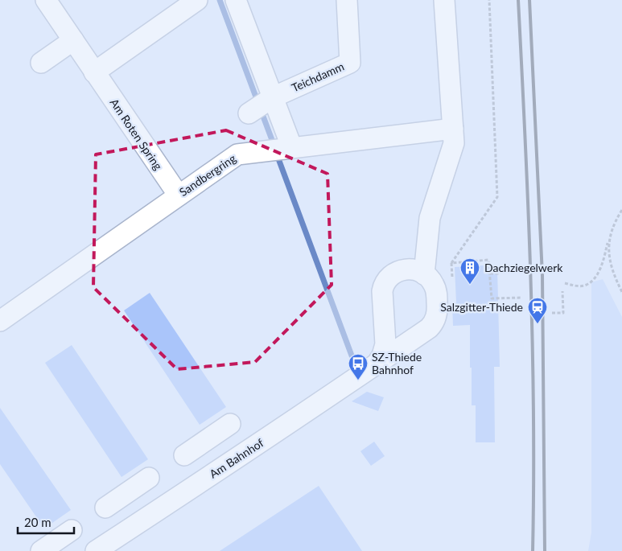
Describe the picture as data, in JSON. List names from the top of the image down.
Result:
{
  "streets": {
    "street": [
      "Teichdamm",
      "Am Roten Spring",
      "Sandbergring",
      "Am Bahnhof"
    ]
  },
  "crossings": [
    ["Am Roten Spring", "Sandbergring"]
  ],
  "places": {
    "building": ["Dachziegelwerk"],
    "station": ["Salzgitter-Thiede"],
    "bus stop": ["SZ-Thiede Bahnhof"]
  },
  "scale_bar": "20 m"
}
